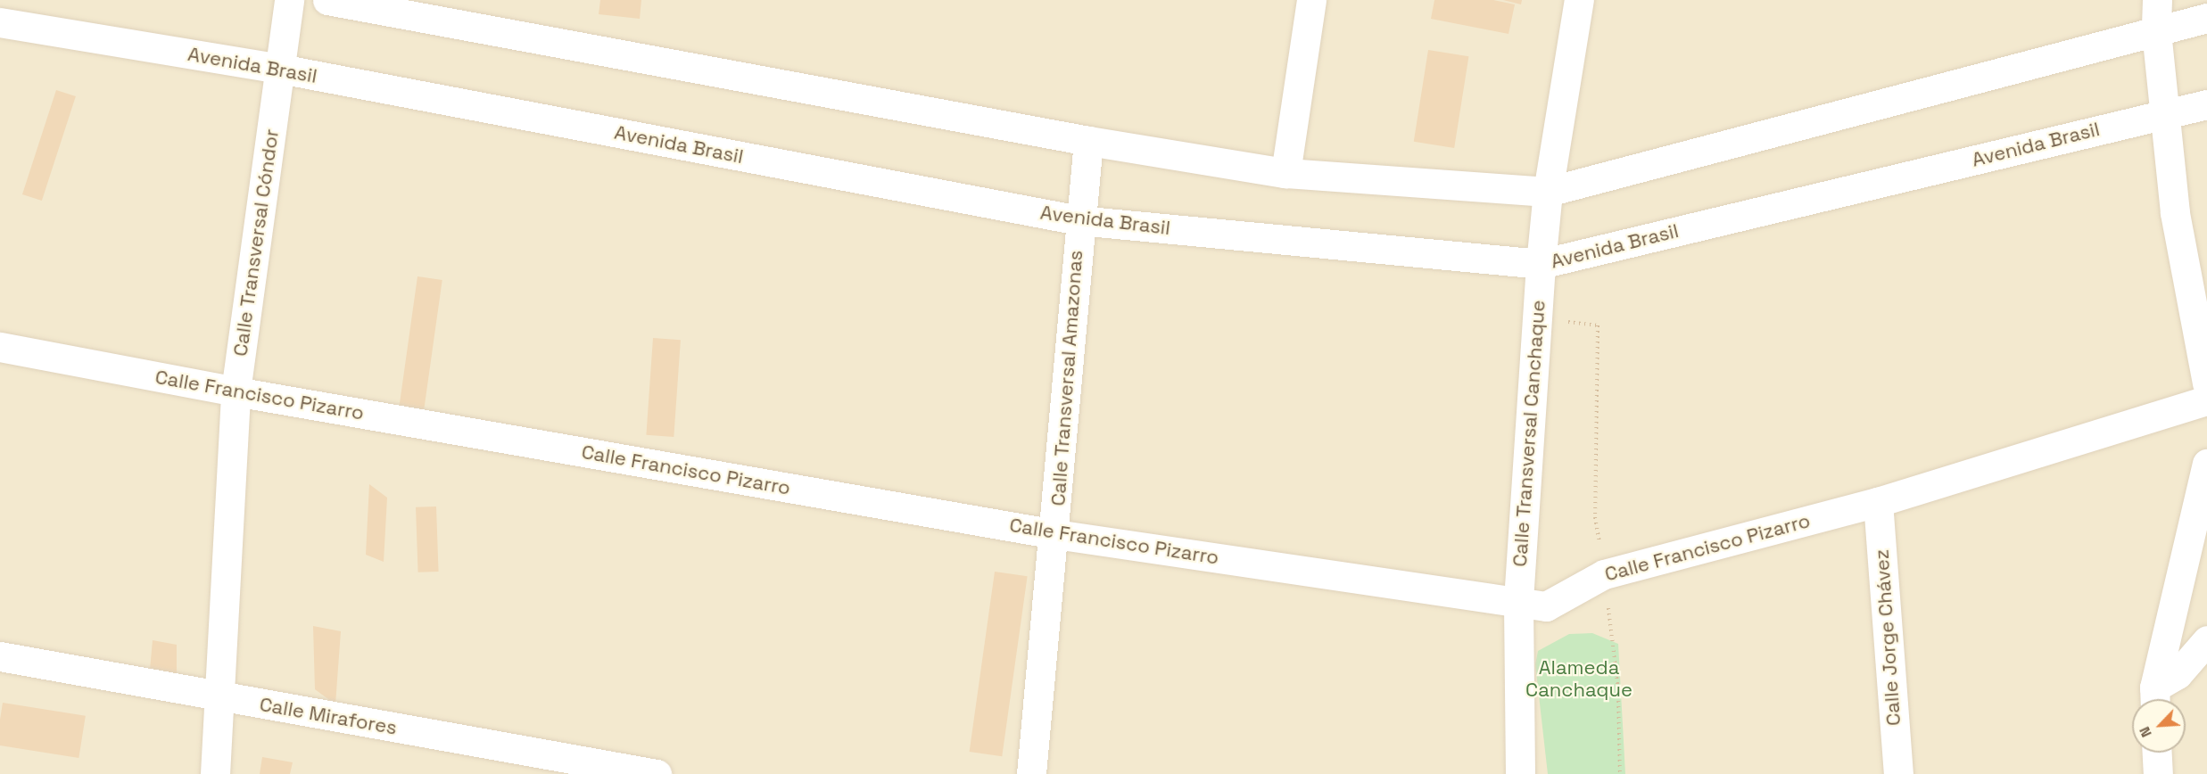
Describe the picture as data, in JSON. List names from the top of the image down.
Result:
{
  "streets": {
    "street": [
      "Avenida Brasil",
      "Calle Transversal Cóndor",
      "Calle Transversal Amazonas",
      "Calle Francisco Pizarro",
      "Calle Transversal Canchaque",
      "Calle Jorge Chávez",
      "Calle Mirafores"
    ]
  },
  "crossings": [
    ["Avenida Brasil", "Calle Transversal Cóndor"],
    ["Avenida Brasil", "Calle Transversal Amazonas"],
    ["Avenida Brasil", "Calle Transversal Canchaque"],
    ["Calle Transversal Cóndor", "Calle Francisco Pizarro"],
    ["Calle Transversal Cóndor", "Calle Mirafores"],
    ["Calle Transversal Amazonas", "Calle Francisco Pizarro"],
    ["Calle Francisco Pizarro", "Calle Transversal Canchaque"],
    ["Calle Francisco Pizarro", "Calle Jorge Chávez"]
  ],
  "parks": ["Alameda Canchaque"],
  "north": "bottom left"
}
